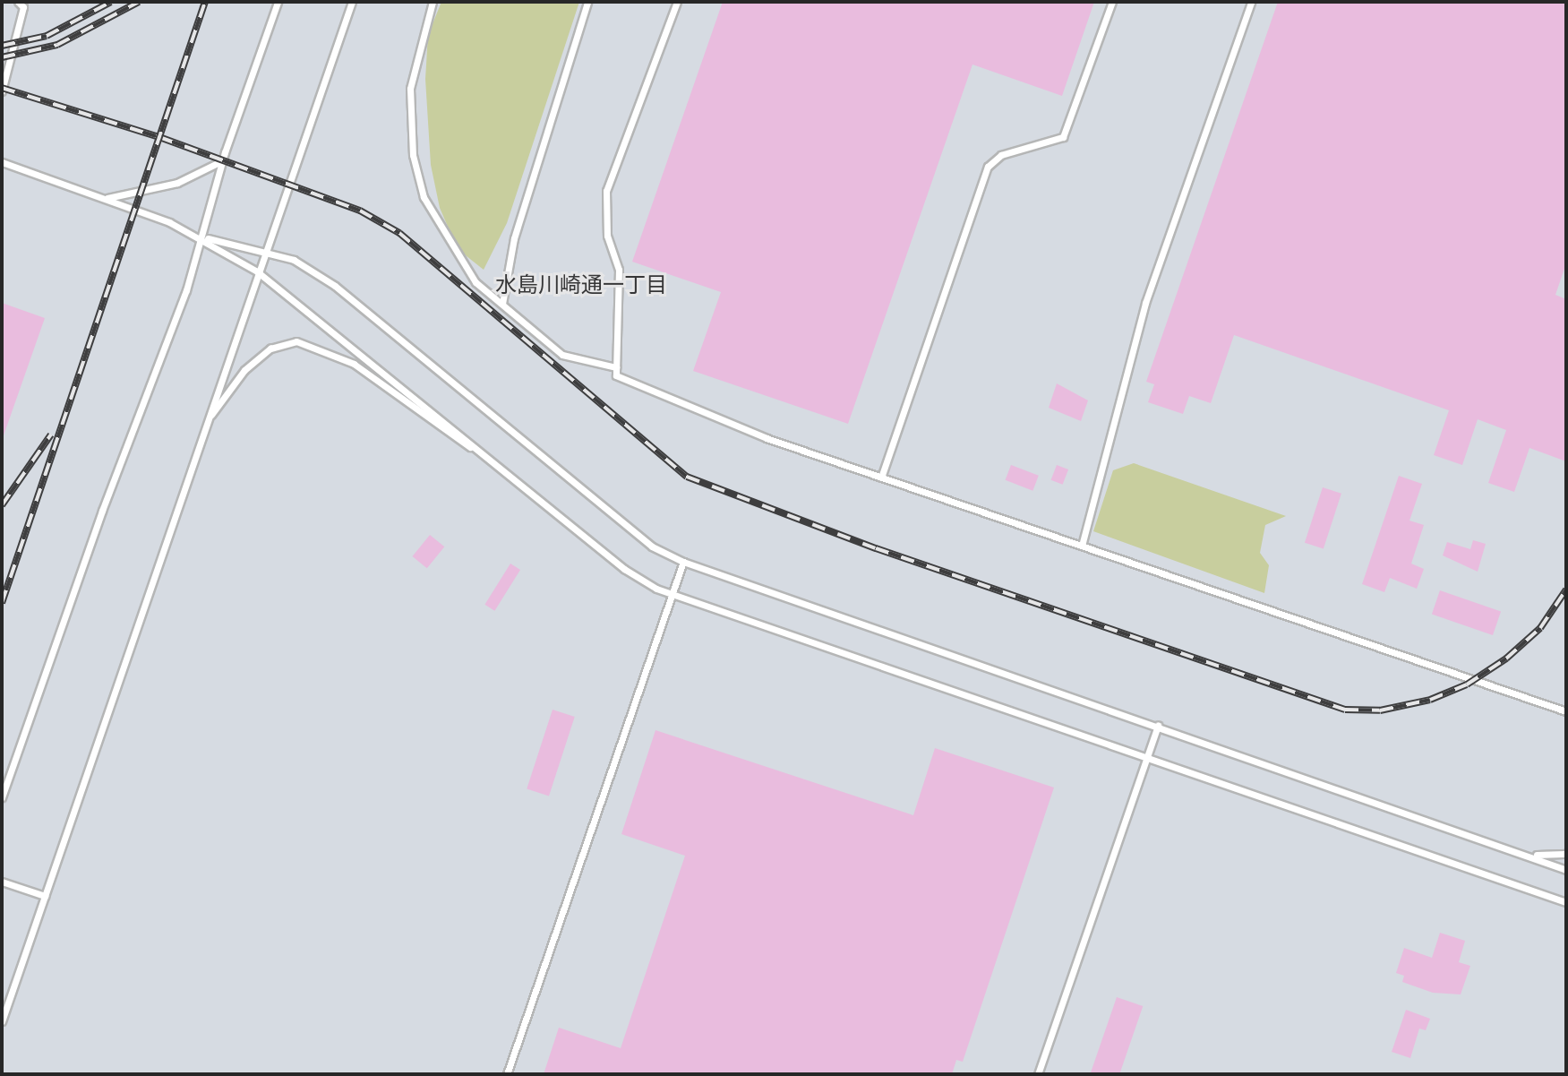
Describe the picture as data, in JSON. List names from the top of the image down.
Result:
{
  "districts": ["水島川崎通一丁目"]
}
